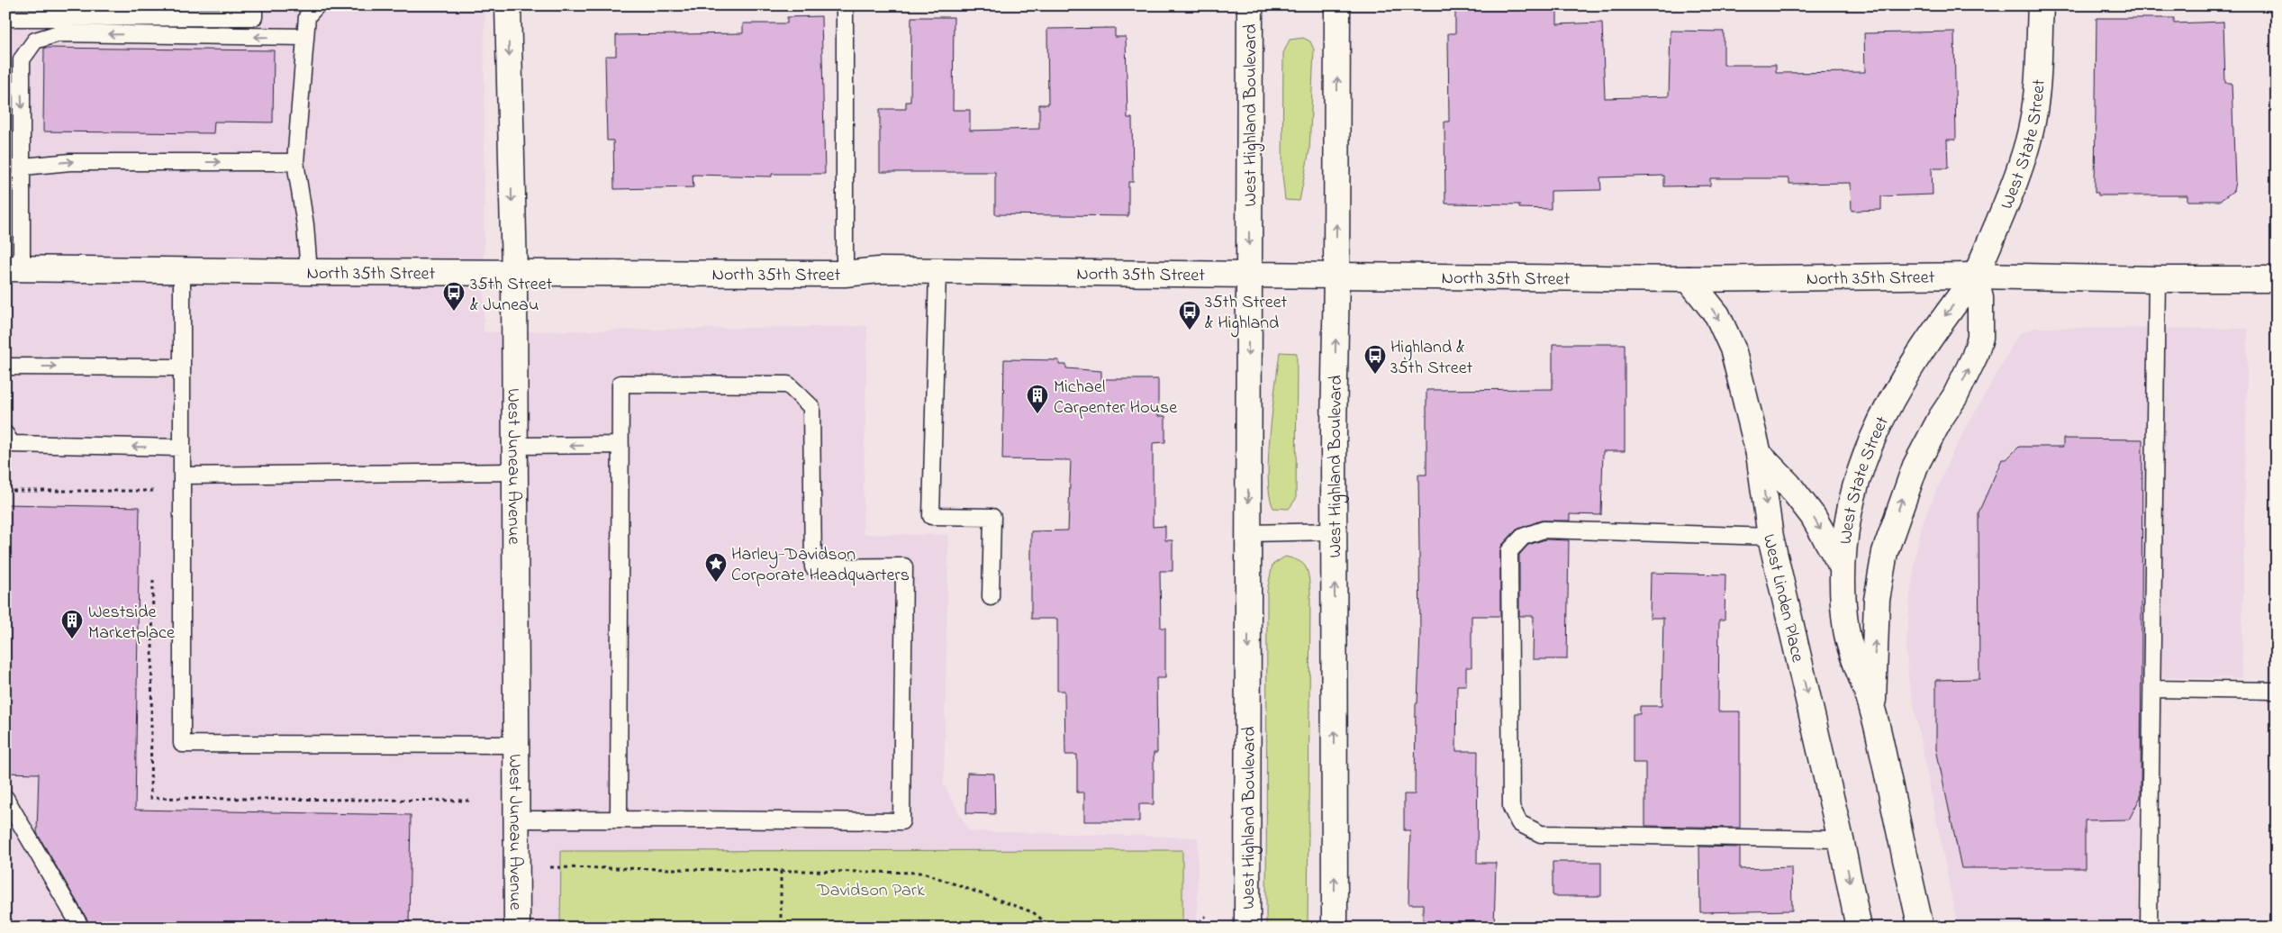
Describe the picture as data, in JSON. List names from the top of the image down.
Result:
{
  "streets": {
    "main road": [
      "West Highland Boulevard",
      "West State Street",
      "North 35th Street",
      "West Juneau Avenue",
      "West Linden Place"
    ]
  },
  "crossings": [
    ["West Highland Boulevard", "North 35th Street"],
    ["West State Street", "North 35th Street"],
    ["North 35th Street", "West Juneau Avenue"],
    ["North 35th Street", "West Linden Place"]
  ],
  "one_way": ["West Linden Place"],
  "parks": ["Davidson Park"],
  "places": {
    "bus stop": ["35th Street & Juneau", "35th Street & Highland", "Highland & 35th Street"],
    "building": ["Michael Carpenter House", "Westside Marketplace"],
    "place": ["Harley-Davidson Corporate Headquarters"]
  }
}
